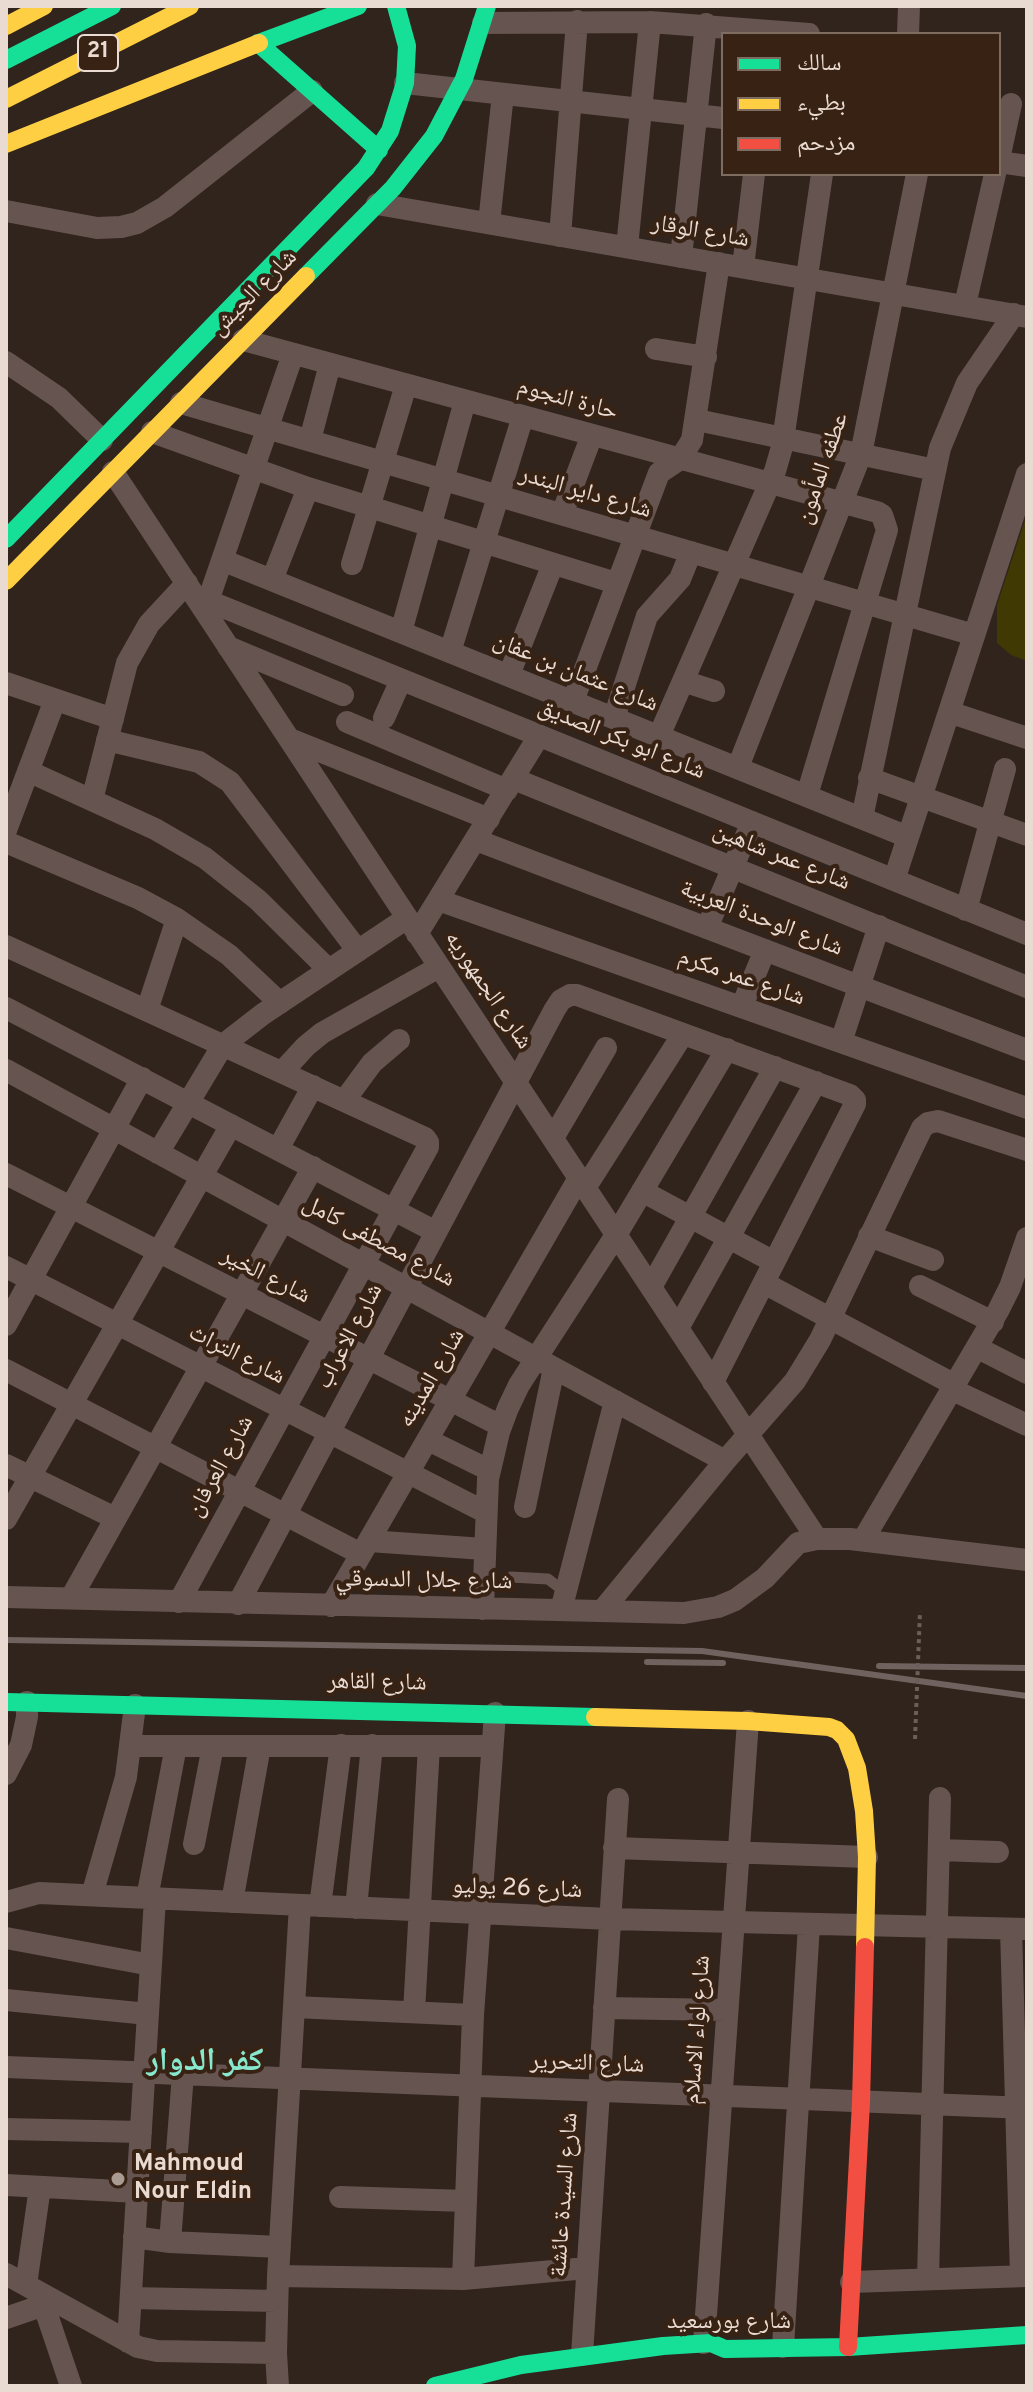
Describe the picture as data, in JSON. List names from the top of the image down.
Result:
{
  "streets": {
    "main road": [
      "21",
      "شارع الجيش",
      "شارع القاهر",
      "شارع بورسعيد"
    ],
    "street": [
      "شارع الوقار",
      "حارة النجوم",
      "عطفه المأمون",
      "شارع داير البندر",
      "شارع عثمان بن عفان",
      "شارع ابو بكر الصديق",
      "شارع عمر شاهين",
      "شارع الوحدة العربية",
      "شارع عمر مكرم",
      "شارع الجمهوريه",
      "شارع مصطفى كامل",
      "شارع الخير",
      "شارع الاعراب",
      "شارع التراث",
      "شارع المدينه",
      "شارع العرفان",
      "شارع جلال الدسوقي",
      "شارع 26 يوليو",
      "شارع لواء الاسلام",
      "شارع التحرير",
      "شارع السيدة عائشة"
    ]
  },
  "crossings": [
    ["شارع الوقار", "شارع الجيش"],
    ["شارع الوقار", "عطفه المأمون"],
    ["شارع الوقار", "شارع داير البندر"],
    ["شارع الوقار", "شارع عثمان بن عفان"],
    ["شارع الجيش", "حارة النجوم"],
    ["شارع الجيش", "شارع داير البندر"],
    ["شارع الجيش", "شارع الجمهوريه"],
    ["حارة النجوم", "عطفه المأمون"],
    ["حارة النجوم", "شارع داير البندر"],
    ["عطفه المأمون", "شارع داير البندر"],
    ["عطفه المأمون", "شارع عثمان بن عفان"],
    ["شارع ابو بكر الصديق", "شارع الجمهوريه"],
    ["شارع الجمهوريه", "شارع الاعراب"],
    ["شارع الجمهوريه", "شارع المدينه"],
    ["شارع الجمهوريه", "شارع جلال الدسوقي"],
    ["شارع مصطفى كامل", "شارع الاعراب"],
    ["شارع مصطفى كامل", "شارع المدينه"],
    ["شارع مصطفى كامل", "شارع العرفان"],
    ["شارع الخير", "شارع الاعراب"],
    ["شارع الخير", "شارع المدينه"],
    ["شارع الخير", "شارع العرفان"],
    ["شارع الاعراب", "شارع التراث"],
    ["شارع الاعراب", "شارع المدينه"],
    ["شارع الاعراب", "شارع جلال الدسوقي"],
    ["شارع التراث", "شارع المدينه"],
    ["شارع التراث", "شارع العرفان"],
    ["شارع المدينه", "شارع جلال الدسوقي"],
    ["شارع العرفان", "شارع جلال الدسوقي"],
    ["شارع القاهر", "شارع 26 يوليو"],
    ["شارع القاهر", "شارع لواء الاسلام"],
    ["شارع القاهر", "شارع التحرير"],
    ["شارع القاهر", "شارع بورسعيد"],
    ["شارع 26 يوليو", "شارع لواء الاسلام"],
    ["شارع 26 يوليو", "شارع السيدة عائشة"],
    ["شارع لواء الاسلام", "شارع التحرير"],
    ["شارع لواء الاسلام", "شارع بورسعيد"],
    ["شارع التحرير", "شارع السيدة عائشة"],
    ["شارع السيدة عائشة", "شارع بورسعيد"]
  ],
  "districts": ["كفر الدوار"],
  "places": ["Mahmoud Nour Eldin"],
  "legend": ["سالك", "بطيء", "مزدحم"]
}
